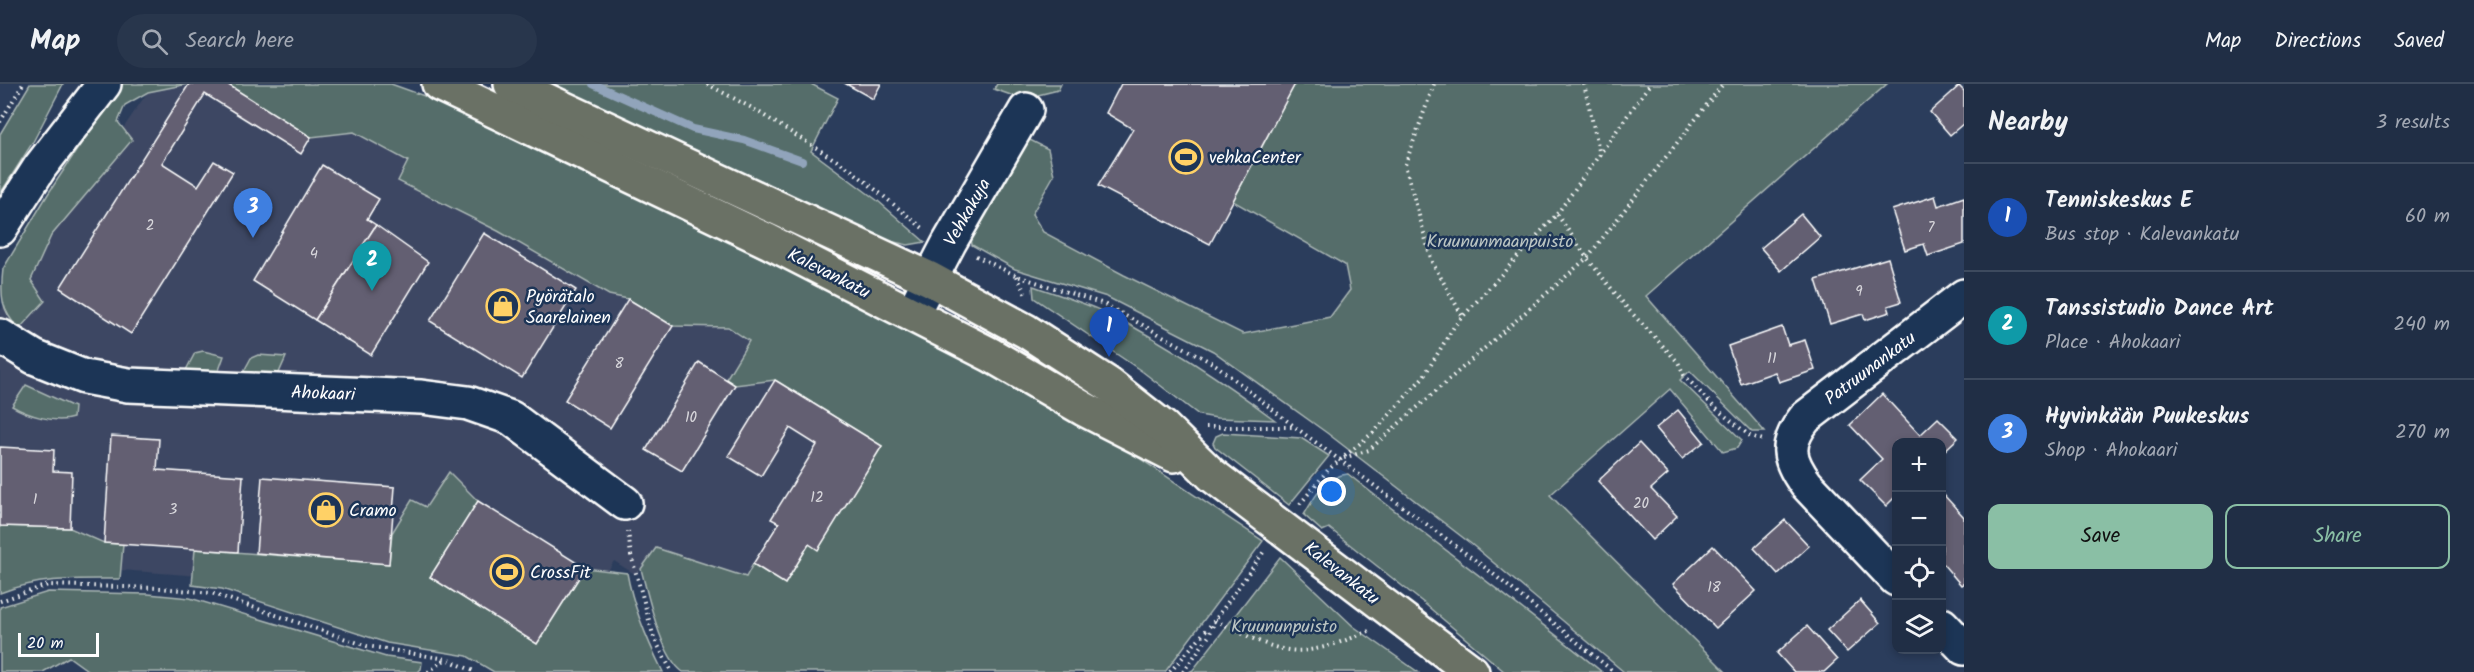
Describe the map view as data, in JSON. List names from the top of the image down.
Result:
{
  "streets": {
    "main road": ["Kalevankatu"],
    "street": ["Vehkakuja", "Patruunankatu", "Ahokaari"]
  },
  "crossings": [
    ["Vehkakuja", "Kalevankatu"]
  ],
  "parks": ["Kruununmaanpuisto", "Kruununpuisto"],
  "places": {
    "sports": ["vehkaCenter", "CrossFit"],
    "shop": ["Pyörätalo Saarelainen", "Cramo"]
  },
  "house_numbers": [
    "2",
    "7",
    "4",
    "9",
    "11",
    "8",
    "10",
    "12",
    "1",
    "20",
    "3",
    "18"
  ],
  "scale_bar": "20 m",
  "page": {
    "header": "Map",
    "search": "Search here",
    "nav": ["Map", "Directions", "Saved"],
    "heading": ["Nearby", "3 results"],
    "list": [
      {
        "mark": "1",
        "name": "Tenniskeskus E",
        "note": "Bus stop · Kalevankatu",
        "value": "60 m"
      },
      {
        "mark": "2",
        "name": "Tanssistudio Dance Art",
        "note": "Place · Ahokaari",
        "value": "240 m"
      },
      {
        "mark": "3",
        "name": "Hyvinkään Puukeskus",
        "note": "Shop · Ahokaari",
        "value": "270 m"
      }
    ],
    "pins": ["3", "2", "1"],
    "map_buttons": ["+", "−"],
    "buttons": ["Save", "Share"],
    "scale": "20 m"
  }
}
